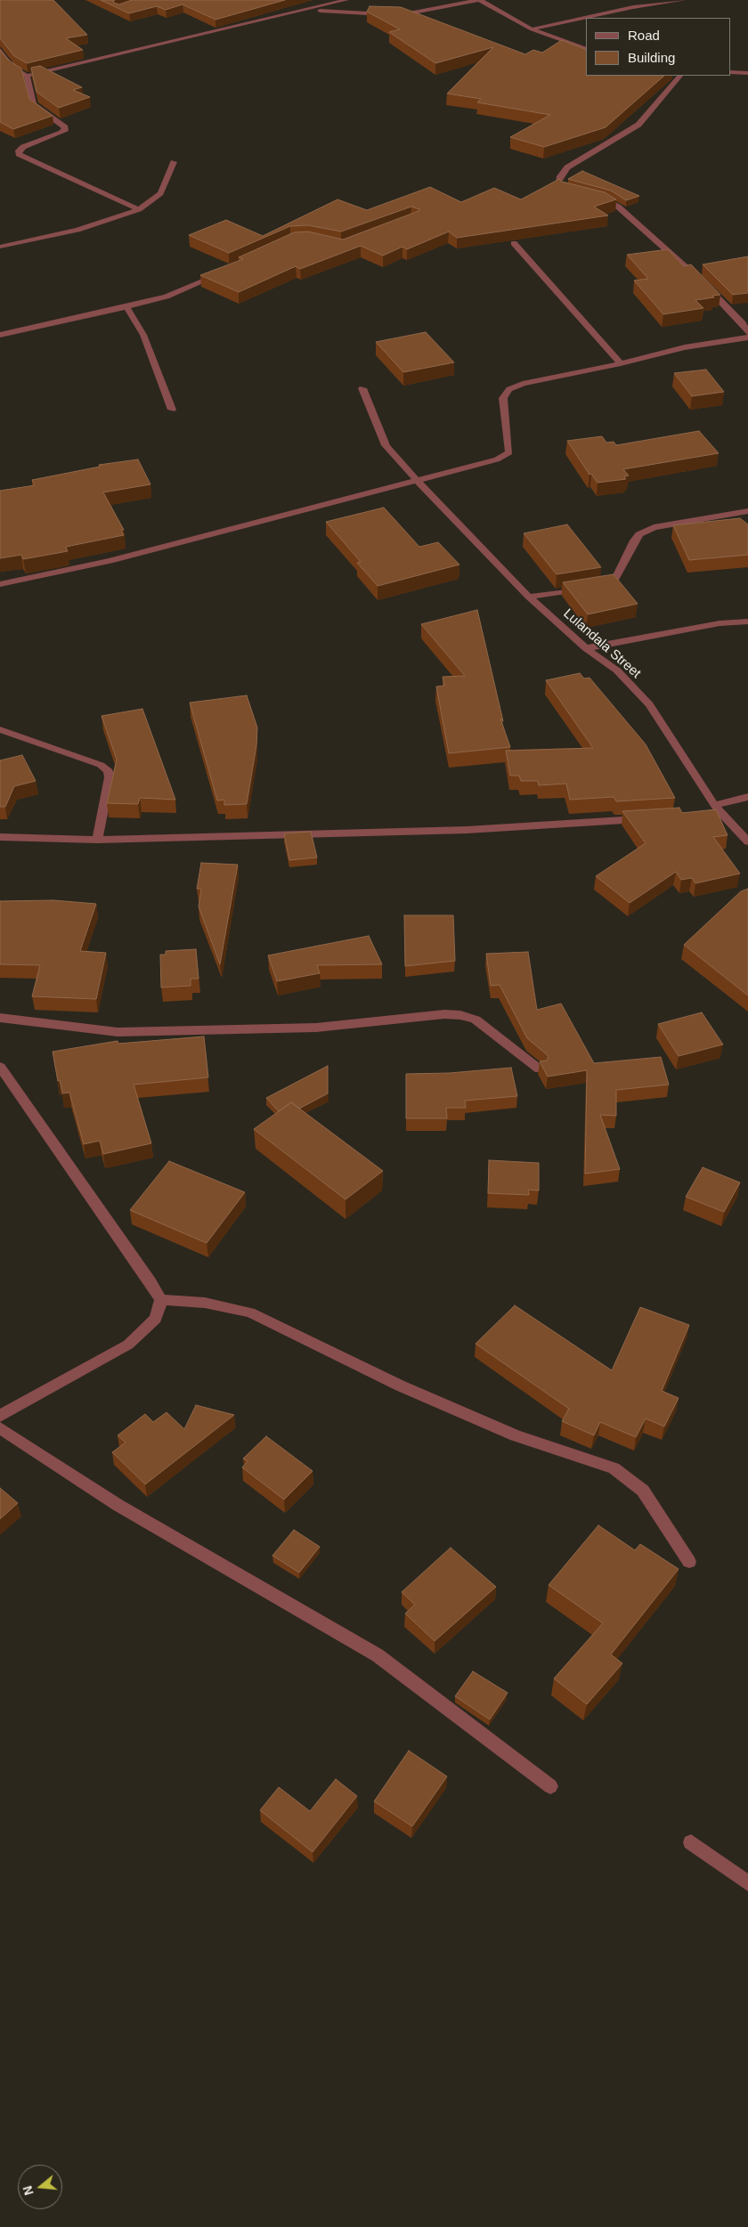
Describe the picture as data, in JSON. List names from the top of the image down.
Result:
{
  "streets": {
    "street": ["Lulandala Street"]
  },
  "legend": ["Road", "Building"],
  "north": "left"
}
